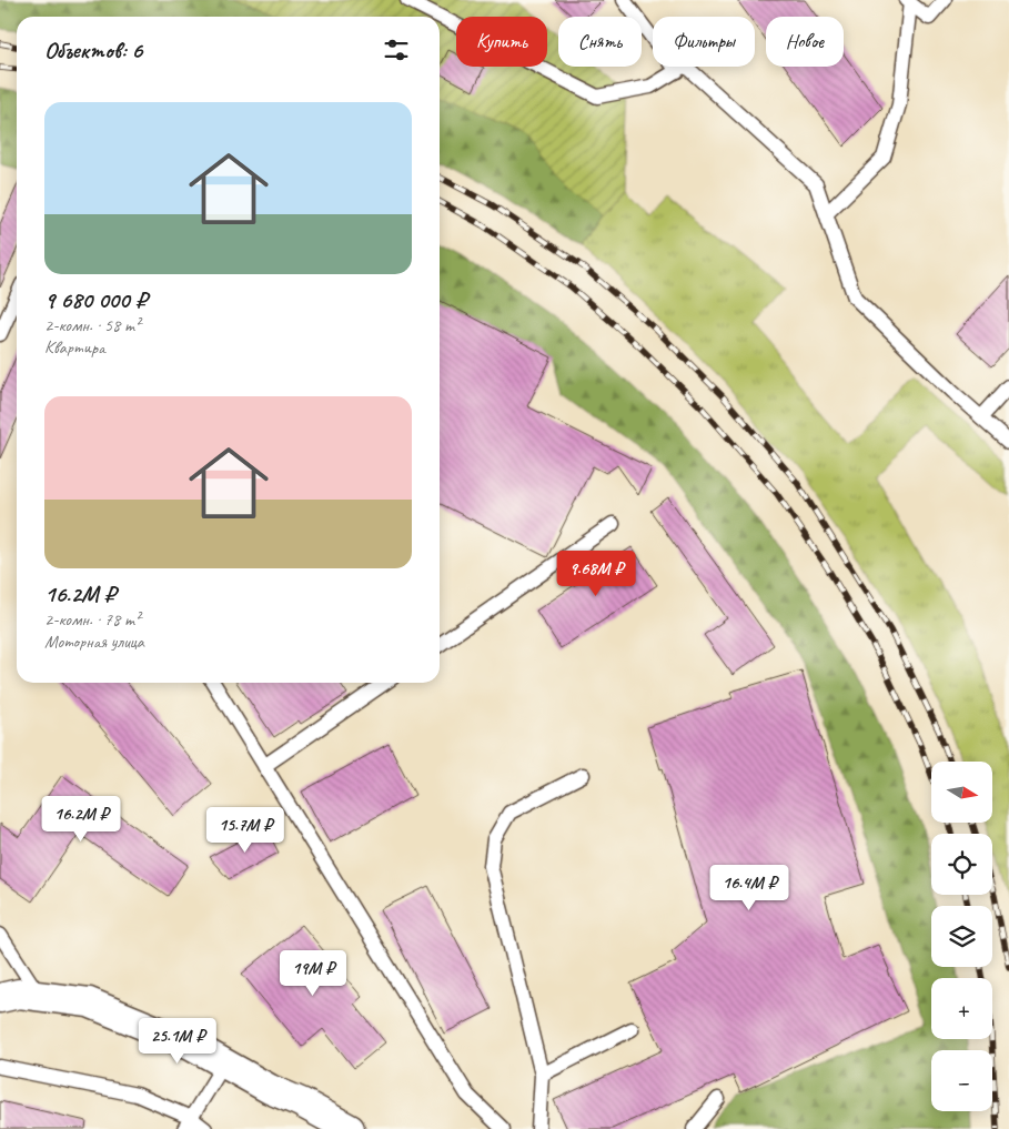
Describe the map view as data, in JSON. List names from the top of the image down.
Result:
{
  "north": "right",
  "page": {
    "chip": [
      "Купить",
      "Снять",
      "Фильтры",
      "Новое"
    ],
    "heading": "Объектов: 6",
    "list": [
      {
        "name": "9 680 000 ₽",
        "note": "2-комн. · 58 m² · Квартира"
      },
      {
        "name": "16.2M ₽",
        "note": "2-комн. · 78 m² · Моторная улица"
      }
    ],
    "price": [
      "9.68M ₽",
      "16.2M ₽",
      "15.7M ₽",
      "16.4M ₽",
      "19M ₽",
      "25.1M ₽"
    ],
    "map_buttons": ["+", "−"]
  }
}
